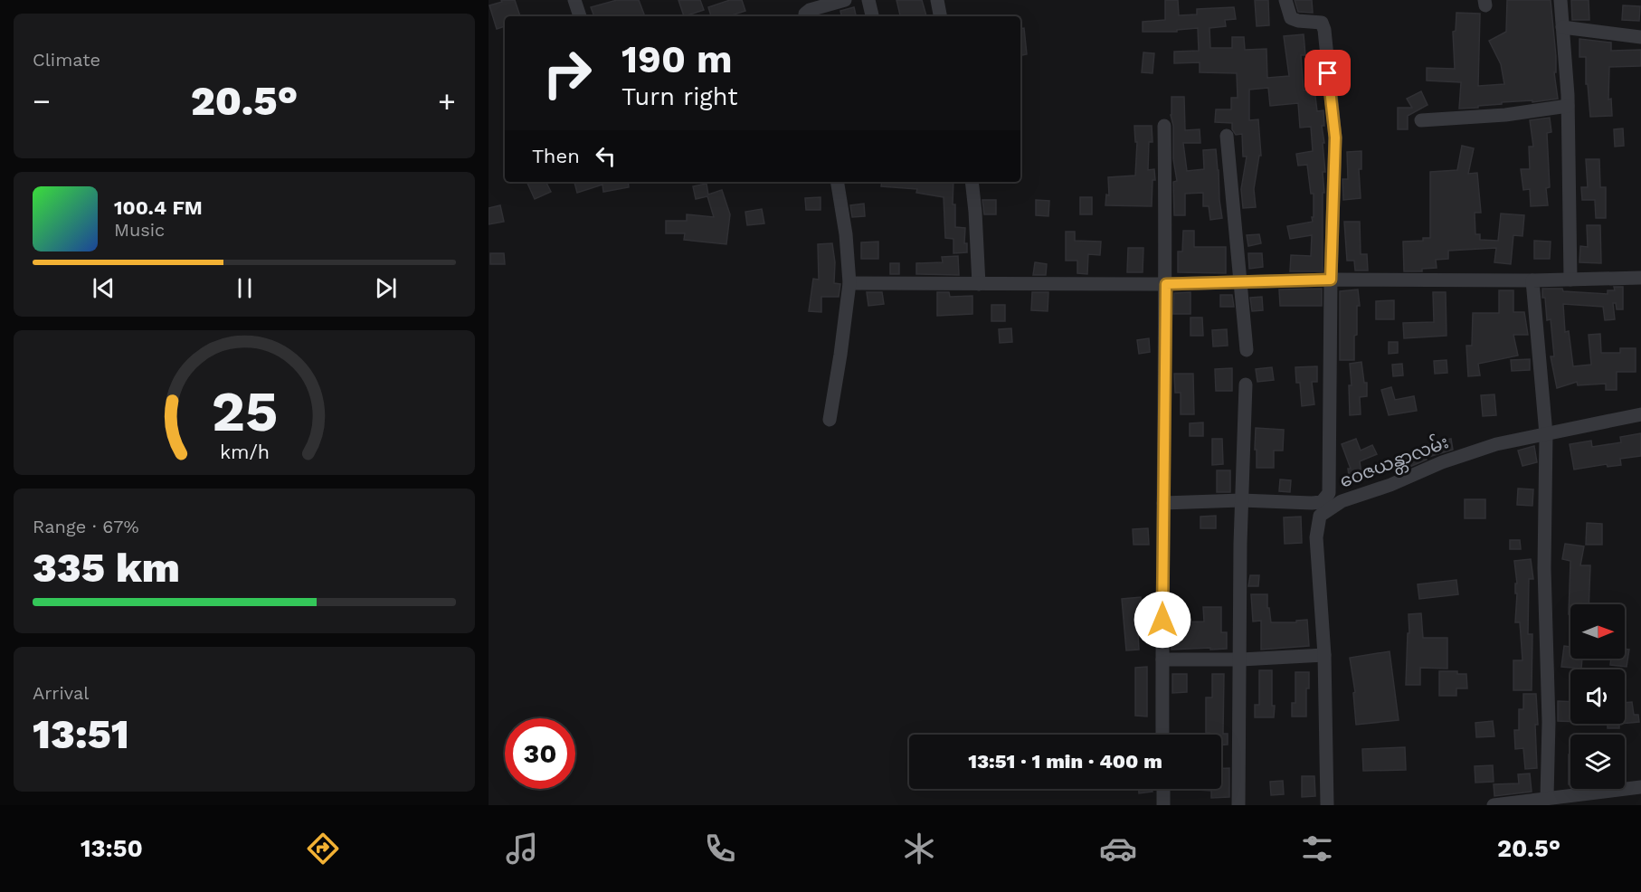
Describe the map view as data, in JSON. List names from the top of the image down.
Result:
{
  "streets": {
    "street": ["ဝေဇယန္တာလမ်း"]
  },
  "north": "right",
  "page": {
    "tile": [
      "Climate",
      ["Range · 67%", "335 km"],
      ["Arrival", "13:51"]
    ],
    "turn": ["190 m", "Turn right"],
    "heat": ["−", "20.5°", "+"],
    "then": "Then",
    "song": ["100.4 FM", "Music"],
    "limit": "30",
    "trip": "13:51 · 1 min · 400 m",
    "tabs": ["13:50", "20.5°"],
    "gauge": ["25", "km/h"]
  }
}
